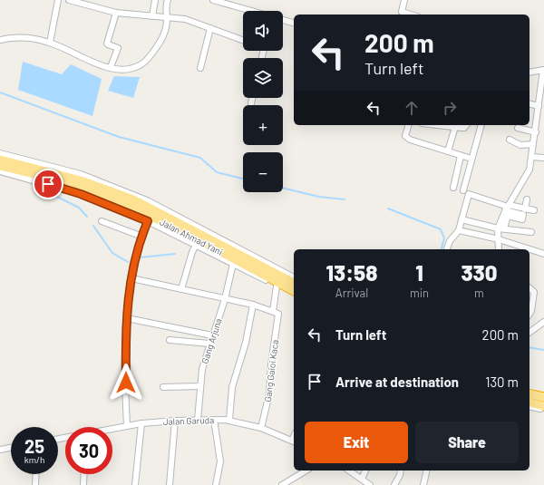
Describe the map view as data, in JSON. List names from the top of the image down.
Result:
{
  "streets": {
    "highway": ["Jalan Ahmad Yani"],
    "street": ["Gang Arjuna", "Gang Gaioi Kaca", "Jalan Garuda"]
  },
  "crossings": [
    ["Gang Arjuna", "Jalan Garuda"],
    ["Gang Gaioi Kaca", "Jalan Garuda"]
  ],
  "page": {
    "map_buttons": ["+", "−"],
    "turn": ["200 m", "Turn left"],
    "eta": [
      "13:58",
      "Arrival",
      "1",
      "min",
      "330",
      "m"
    ],
    "list": [
      {
        "name": "Turn left",
        "value": "200 m"
      },
      {
        "name": "Arrive at destination",
        "value": "130 m"
      }
    ],
    "buttons": ["Exit", "Share"],
    "speed": "25 km/h",
    "limit": "30"
  }
}
